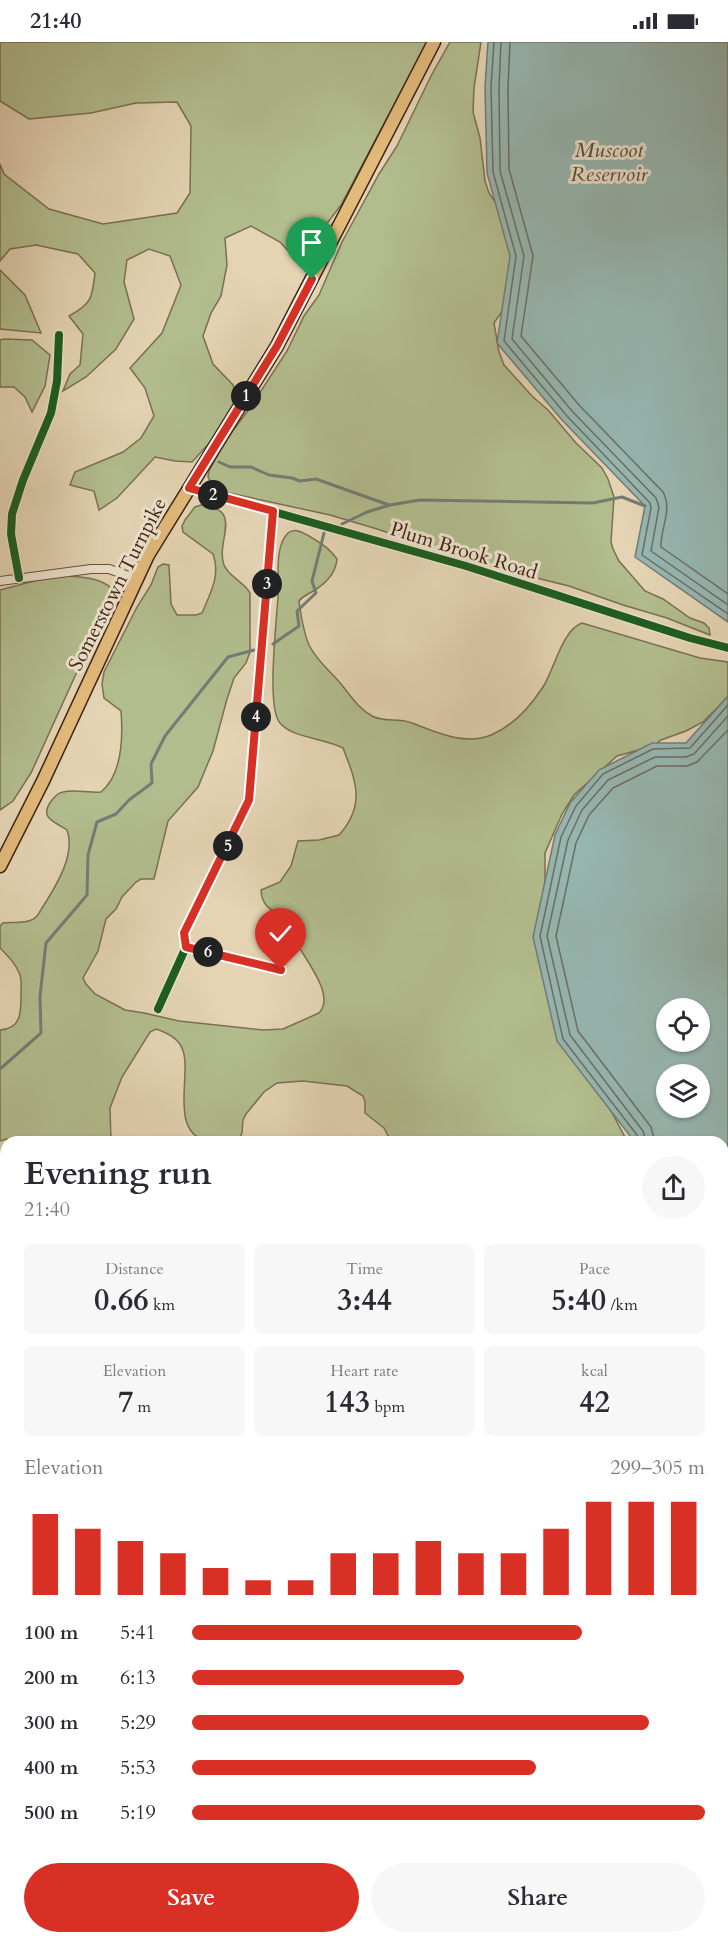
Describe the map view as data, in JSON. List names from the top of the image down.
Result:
{
  "streets": {
    "main road": ["Somerstown Turnpike"],
    "street": ["Plum Brook Road"]
  },
  "crossings": [
    ["Plum Brook Road", "Somerstown Turnpike"]
  ],
  "water": ["Muscoot Reservoir"],
  "page": {
    "status": "21:40",
    "pins": [
      "1",
      "2",
      "3",
      "4",
      "5",
      "6"
    ],
    "heading": ["Evening run", "21:40"],
    "stats": [
      ["Distance", "0.66 km"],
      ["Time", "3:44"],
      ["Pace", "5:40 /km"],
      ["Elevation", "7 m"],
      ["Heart rate", "143 bpm"],
      ["kcal", "42"]
    ],
    "chart": ["Elevation", "299–305 m"],
    "list": [
      {
        "name": "100 m",
        "note": "5:41"
      },
      {
        "name": "200 m",
        "note": "6:13"
      },
      {
        "name": "300 m",
        "note": "5:29"
      },
      {
        "name": "400 m",
        "note": "5:53"
      },
      {
        "name": "500 m",
        "note": "5:19"
      }
    ],
    "buttons": ["Save", "Share"]
  }
}
